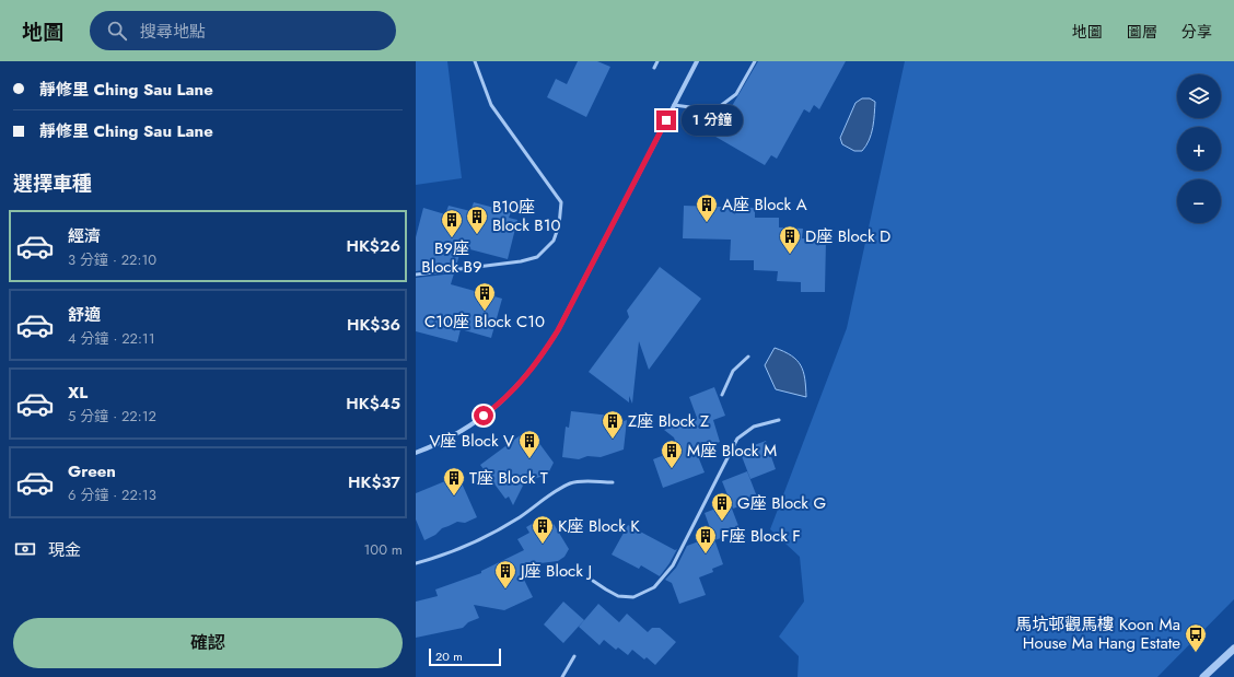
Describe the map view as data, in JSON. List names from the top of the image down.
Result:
{
  "places": {
    "building": [
      "A座 Block A",
      "B10座 Block B10",
      "B9座 Block B9",
      "D座 Block D",
      "C10座 Block C10",
      "Z座 Block Z",
      "V座 Block V",
      "M座 Block M",
      "T座 Block T",
      "G座 Block G",
      "K座 Block K",
      "F座 Block F",
      "J座 Block J"
    ],
    "bus stop": ["馬坑邨觀馬樓 Koon Ma House Ma Hang Estate"]
  },
  "scale_bar": "20 m",
  "page": {
    "header": "地圖",
    "search": "搜尋地點",
    "nav": ["地圖", "圖層", "分享"],
    "banner": ["靜修里 Ching Sau Lane", "靜修里 Ching Sau Lane"],
    "map_buttons": ["+", "−"],
    "bubble": "1 分鐘",
    "heading": "選擇車種",
    "list": [
      {
        "name": "經濟",
        "note": "3 分鐘 · 22:10",
        "value": "HK$26"
      },
      {
        "name": "舒適",
        "note": "4 分鐘 · 22:11",
        "value": "HK$36"
      },
      {
        "name": "XL",
        "note": "5 分鐘 · 22:12",
        "value": "HK$45"
      },
      {
        "name": "Green",
        "note": "6 分鐘 · 22:13",
        "value": "HK$37"
      }
    ],
    "pay": ["現金", "100 m"],
    "buttons": "確認",
    "scale": "20 m"
  }
}
